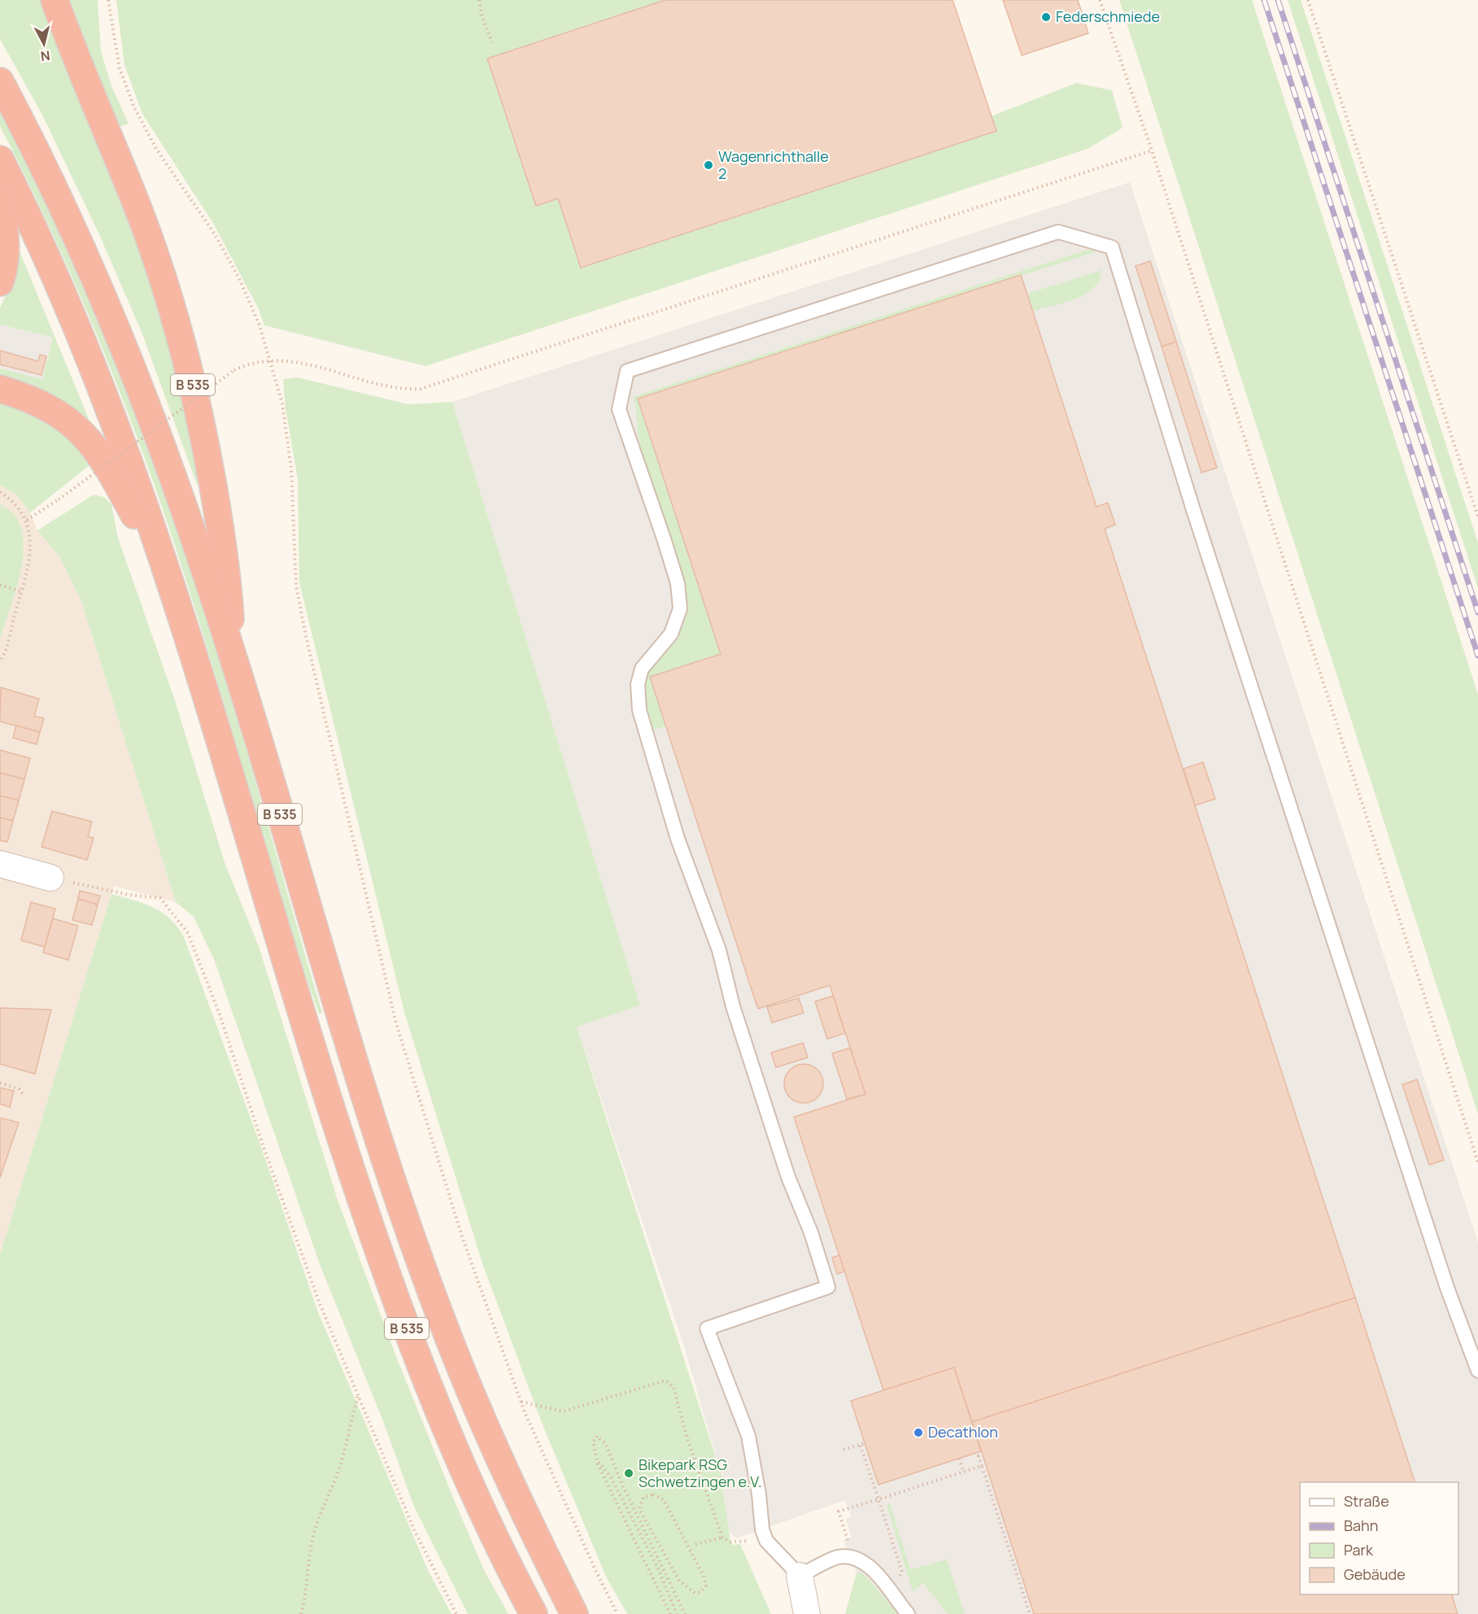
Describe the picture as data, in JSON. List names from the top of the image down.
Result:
{
  "streets": {
    "highway": ["B 535"]
  },
  "places": [
    "Federschmiede",
    "Wagenrichthalle 2",
    "Decathlon",
    "Bikepark RSG Schwetzingen e.V."
  ],
  "legend": [
    "Straße",
    "Bahn",
    "Park",
    "Gebäude"
  ],
  "north": "bottom"
}
